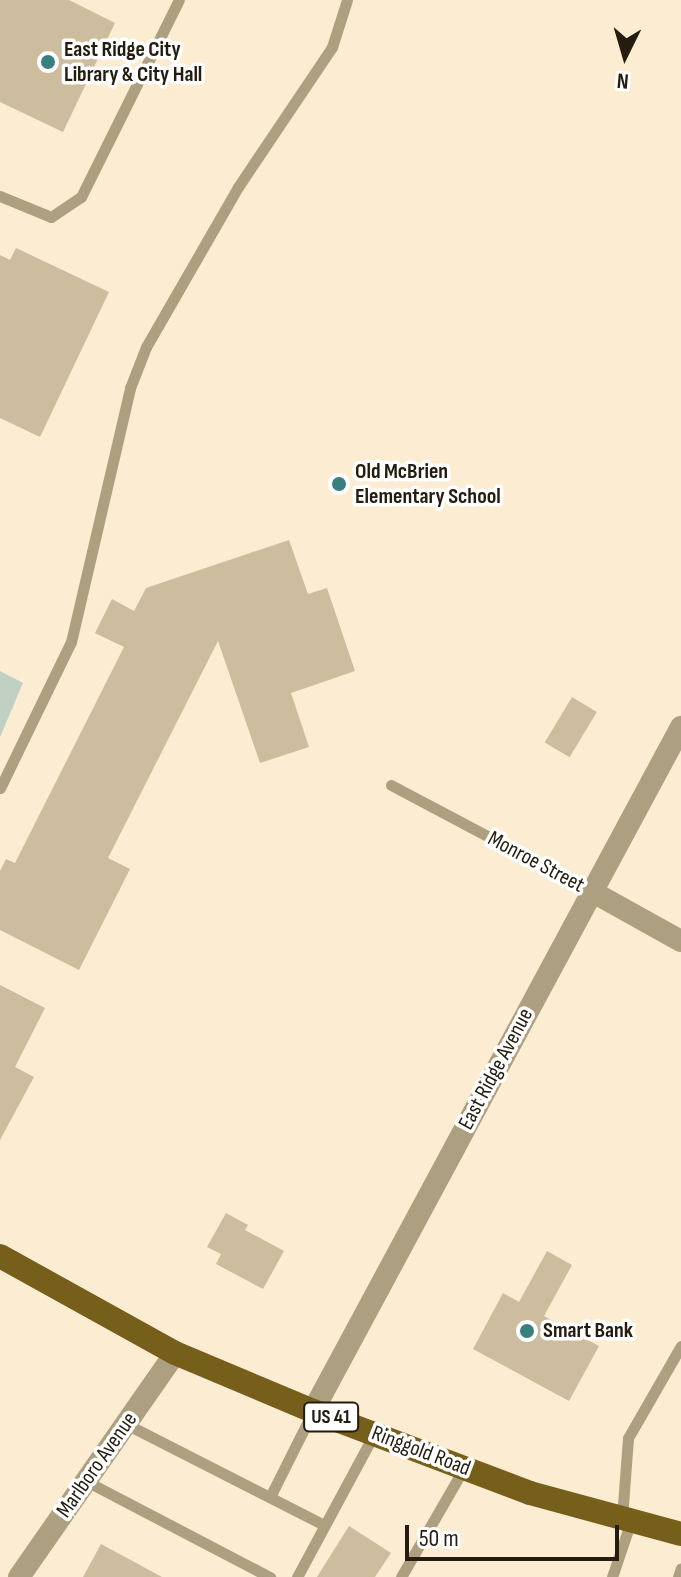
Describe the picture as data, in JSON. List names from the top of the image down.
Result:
{
  "streets": {
    "main road": ["US 41", "Ringgold Road"],
    "street": ["Monroe Street", "East Ridge Avenue", "Marlboro Avenue"]
  },
  "crossings": [
    ["Monroe Street", "East Ridge Avenue"],
    ["East Ridge Avenue", "Ringgold Road"],
    ["Ringgold Road", "Marlboro Avenue"]
  ],
  "places": ["East Ridge City Library & City Hall", "Old McBrien Elementary School", "Smart Bank"],
  "scale_bar": "50 m",
  "north": "bottom"
}
